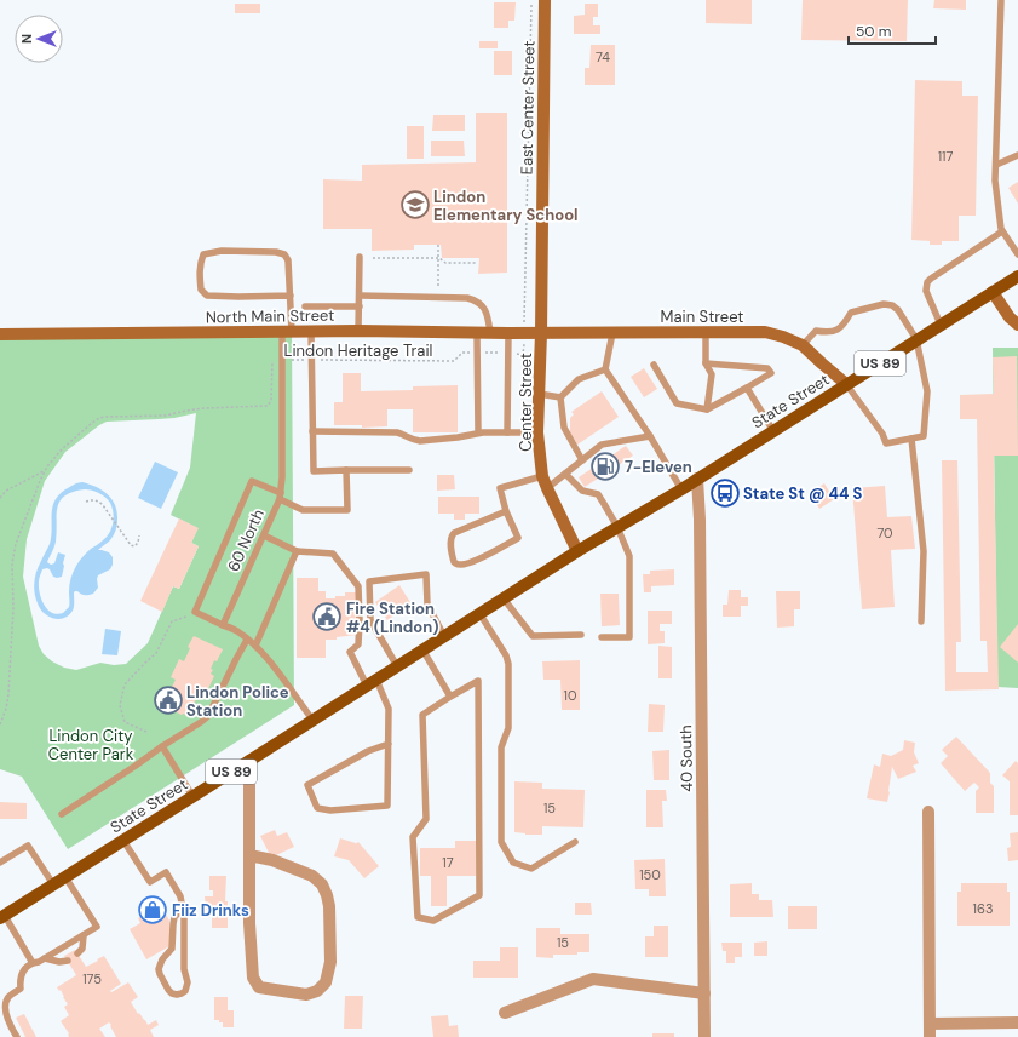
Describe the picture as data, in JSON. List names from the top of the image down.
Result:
{
  "streets": {
    "main road": ["US 89", "State Street"],
    "street": [
      "East Center Street",
      "North Main Street",
      "Main Street",
      "Center Street",
      "40 South"
    ],
    "lane": ["60 North"],
    "path": ["Lindon Heritage Trail"]
  },
  "crossings": [
    ["East Center Street", "North Main Street"],
    ["East Center Street", "Main Street"],
    ["East Center Street", "Center Street"],
    ["North Main Street", "Main Street"],
    ["North Main Street", "Lindon Heritage Trail"],
    ["North Main Street", "Center Street"],
    ["North Main Street", "60 North"],
    ["Main Street", "State Street"],
    ["Main Street", "Center Street"],
    ["Lindon Heritage Trail", "60 North"],
    ["US 89", "State Street"],
    ["US 89", "Center Street"],
    ["State Street", "Center Street"],
    ["State Street", "40 South"]
  ],
  "parks": ["Lindon City Center Park"],
  "places": {
    "school or university": ["Lindon Elementary School"],
    "fuel station": ["7-Eleven"],
    "bus stop": ["State St @ 44 S"],
    "public building": ["Fire Station #4 (Lindon)", "Lindon Police Station"],
    "shop": ["Fiiz Drinks"]
  },
  "house_numbers": [
    "74",
    "117",
    "70",
    "10",
    "15",
    "17",
    "150",
    "163",
    "15",
    "175"
  ],
  "scale_bar": "50 m",
  "north": "left"
}
